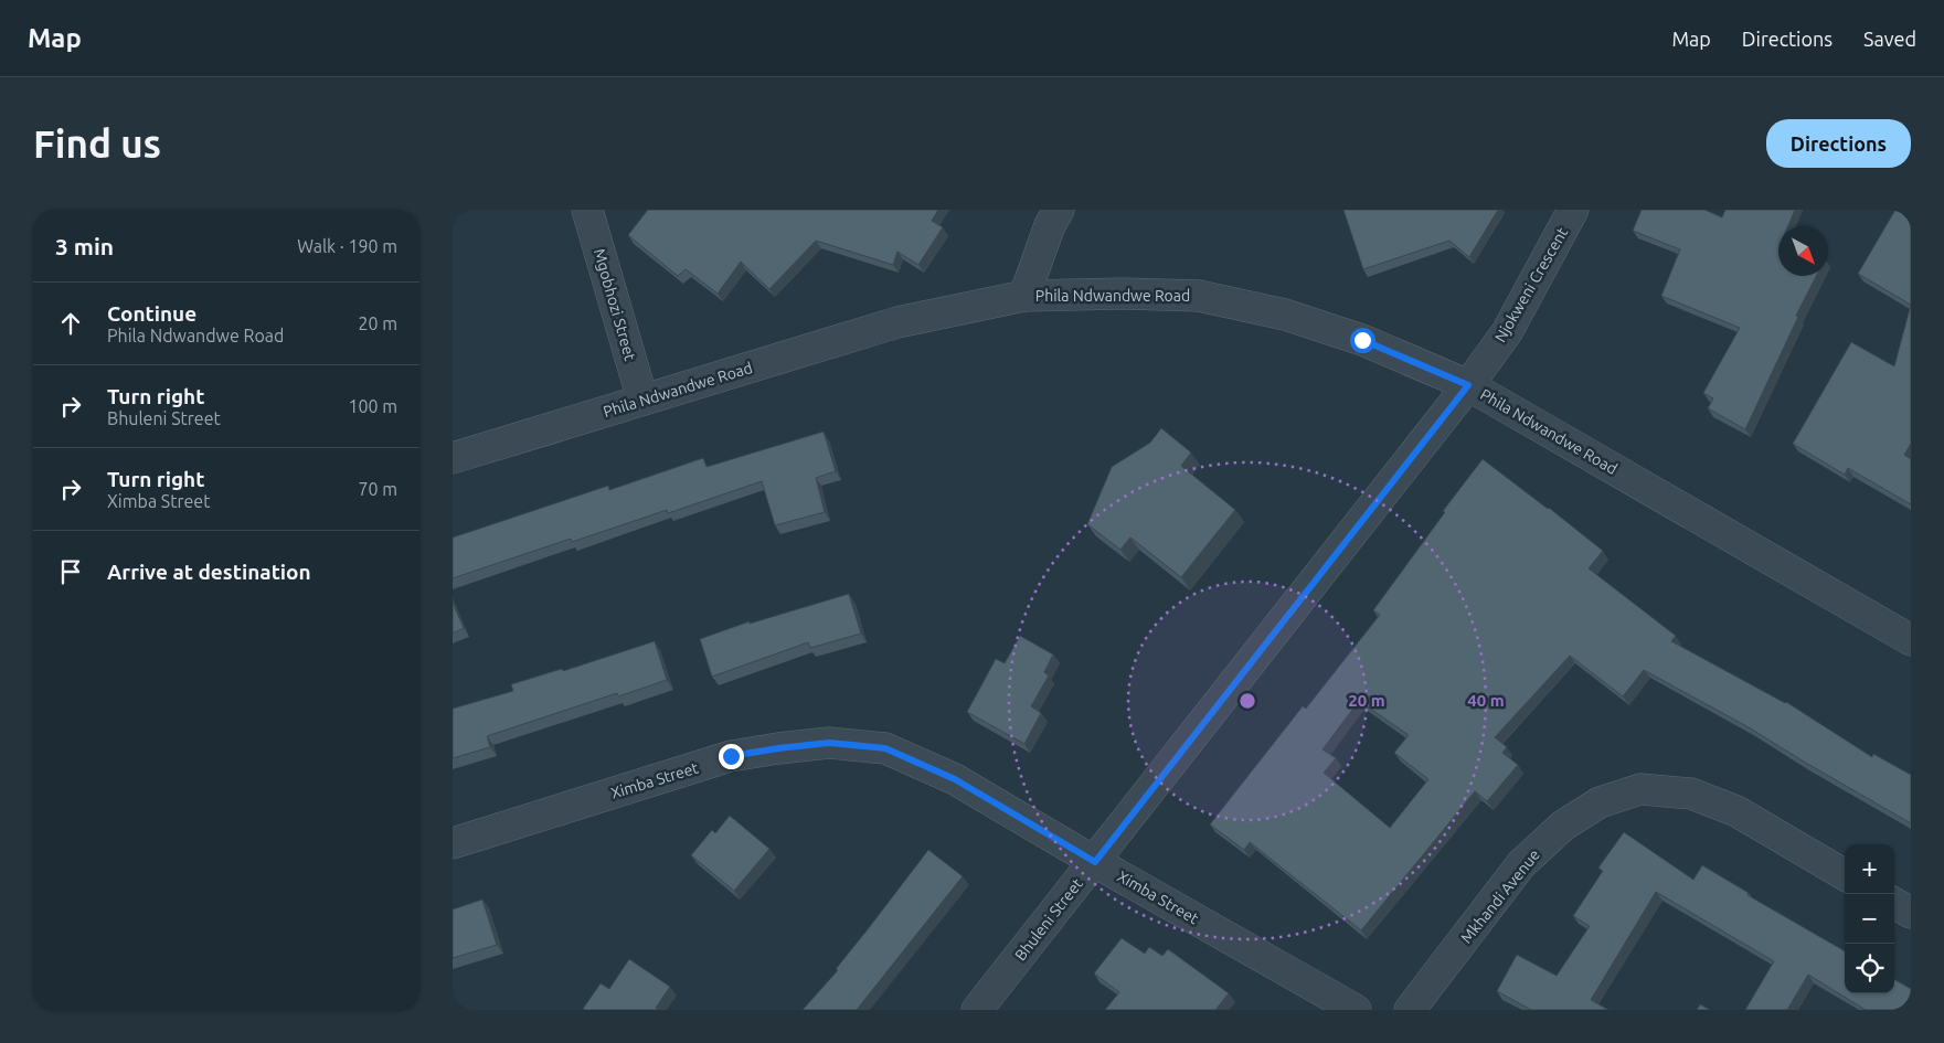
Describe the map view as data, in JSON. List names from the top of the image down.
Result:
{
  "streets": {
    "street": [
      "Njokweni Crescent",
      "Phila Ndwandwe Road",
      "Mgobhozi Street",
      "Ximba Street",
      "Mkhandi Avenue",
      "Bhuleni Street"
    ]
  },
  "crossings": [
    ["Njokweni Crescent", "Phila Ndwandwe Road"],
    ["Njokweni Crescent", "Bhuleni Street"],
    ["Phila Ndwandwe Road", "Mgobhozi Street"],
    ["Phila Ndwandwe Road", "Bhuleni Street"],
    ["Ximba Street", "Bhuleni Street"]
  ],
  "north": "bottom right",
  "page": {
    "header": "Map",
    "nav": ["Map", "Directions", "Saved"],
    "buttons": "Directions",
    "title": "Find us",
    "heading": ["3 min", "Walk · 190 m"],
    "list": [
      ["Continue", "Phila Ndwandwe Road", "20 m"],
      ["Turn right", "Bhuleni Street", "100 m"],
      ["Turn right", "Ximba Street", "70 m"],
      "Arrive at destination"
    ],
    "map_buttons": ["+", "−"]
  },
  "rings": ["20 m", "40 m"]
}
